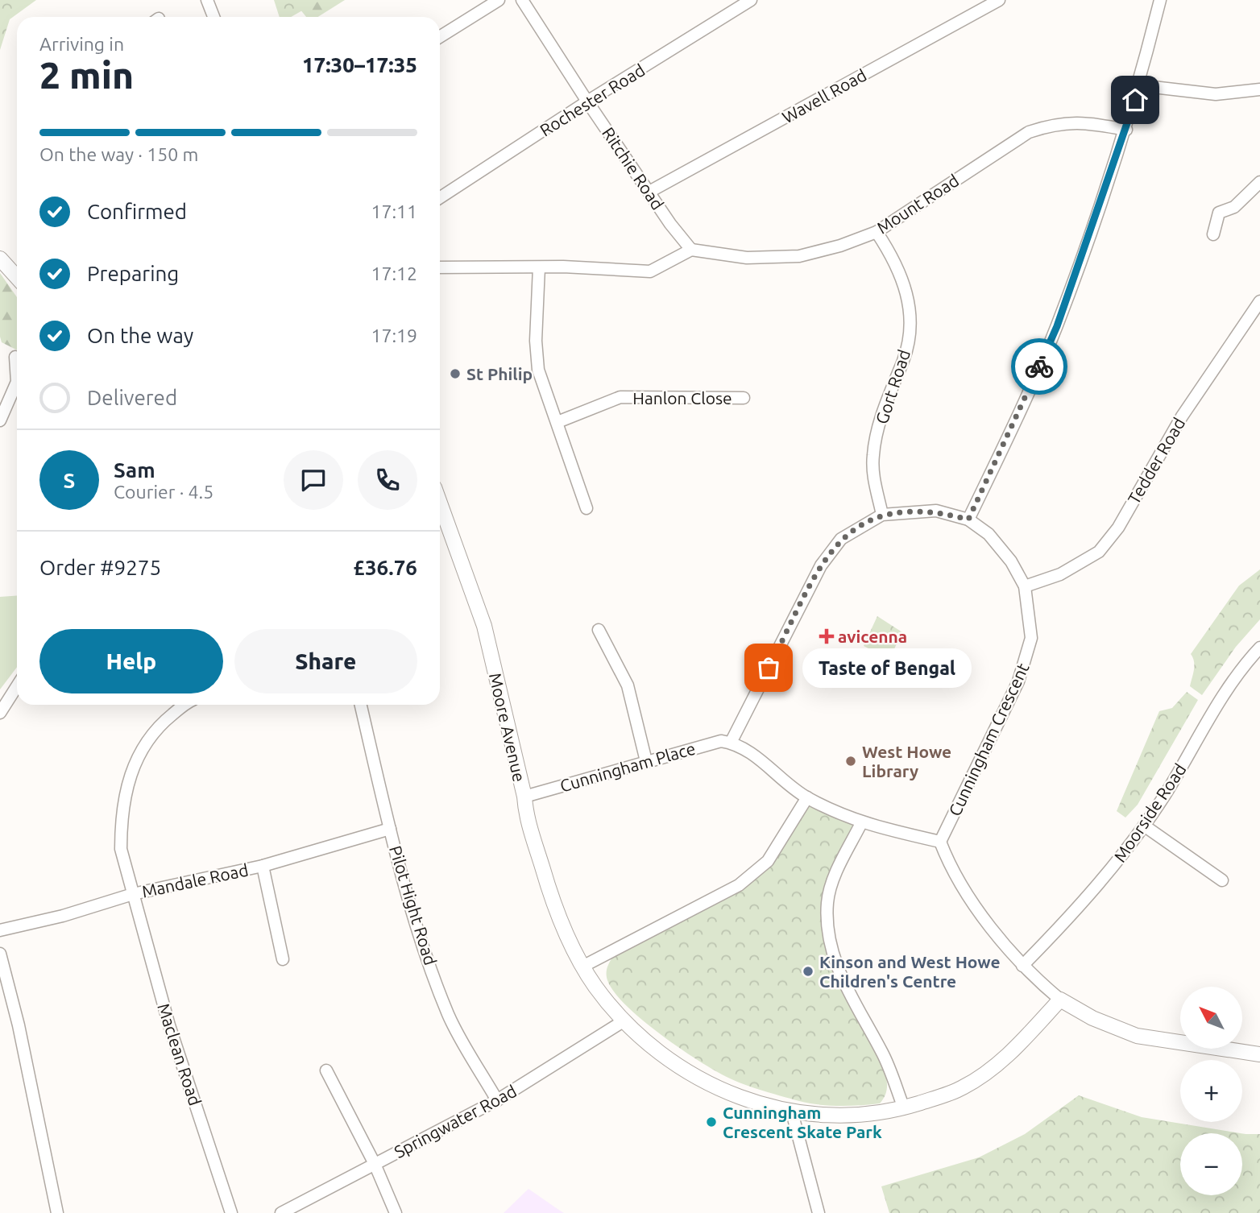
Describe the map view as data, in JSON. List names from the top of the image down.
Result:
{
  "streets": {
    "street": [
      "Wavell Road",
      "Rochester Road",
      "Ritchie Road",
      "Mount Road",
      "Gort Road",
      "Hanlon Close",
      "Tedder Road",
      "Moore Avenue",
      "Cunningham Crescent",
      "Cunningham Place",
      "Moorside Road",
      "Mandale Road",
      "Pilot Hight Road",
      "Maclean Road",
      "Springwater Road"
    ]
  },
  "crossings": [
    ["Wavell Road", "Ritchie Road"],
    ["Rochester Road", "Ritchie Road"],
    ["Ritchie Road", "Mount Road"],
    ["Mount Road", "Gort Road"],
    ["Gort Road", "Cunningham Crescent"],
    ["Tedder Road", "Cunningham Crescent"],
    ["Moore Avenue", "Cunningham Place"],
    ["Moore Avenue", "Springwater Road"],
    ["Cunningham Crescent", "Cunningham Place"],
    ["Mandale Road", "Pilot Hight Road"],
    ["Mandale Road", "Maclean Road"],
    ["Pilot Hight Road", "Springwater Road"]
  ],
  "places": {
    "other": [
      "St Philip",
      "Taste of Bengal",
      "West Howe Library",
      "Kinson and West Howe Children's Centre",
      "Cunningham Crescent Skate Park"
    ],
    "health": ["avicenna"]
  },
  "north": "top left",
  "page": {
    "heading": ["2 min", "Arriving in", "17:30–17:35"],
    "panel": [
      "Sam",
      "Courier · 4.5",
      "Order #9275",
      "£36.76"
    ],
    "bar": "On the way · 150 m",
    "list": [
      ["Confirmed", "17:11"],
      ["Preparing", "17:12"],
      ["On the way", "17:19"],
      "Delivered"
    ],
    "round": "S",
    "buttons": ["Help", "Share"],
    "bubble": "Taste of Bengal",
    "map_buttons": ["+", "−"]
  }
}
